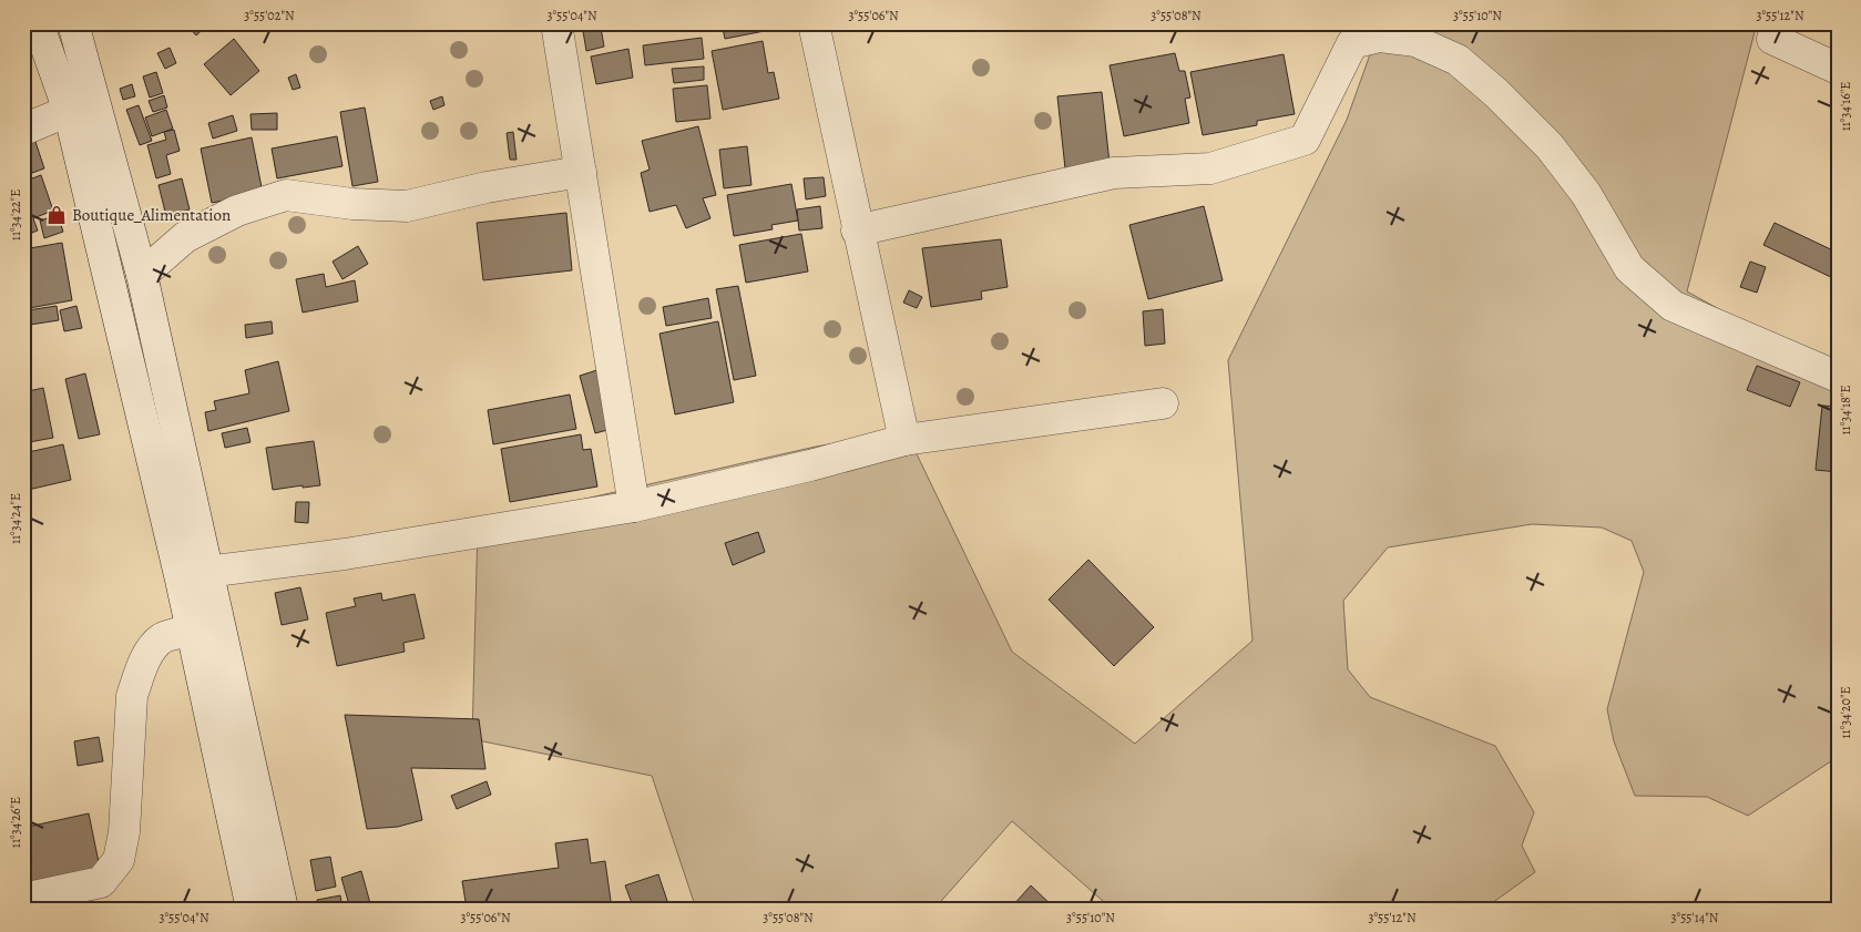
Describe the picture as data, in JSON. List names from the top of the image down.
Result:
{
  "places": {
    "shop": ["Boutique_Alimentation"]
  },
  "coordinates": [
    "3°55'02\"N",
    "3°55'04\"N",
    "3°55'06\"N",
    "3°55'08\"N",
    "3°55'10\"N",
    "3°55'12\"N",
    "11°34'16\"E",
    "11°34'22\"E",
    "11°34'18\"E",
    "11°34'24\"E",
    "11°34'20\"E",
    "11°34'26\"E",
    "3°55'14\"N"
  ]
}
